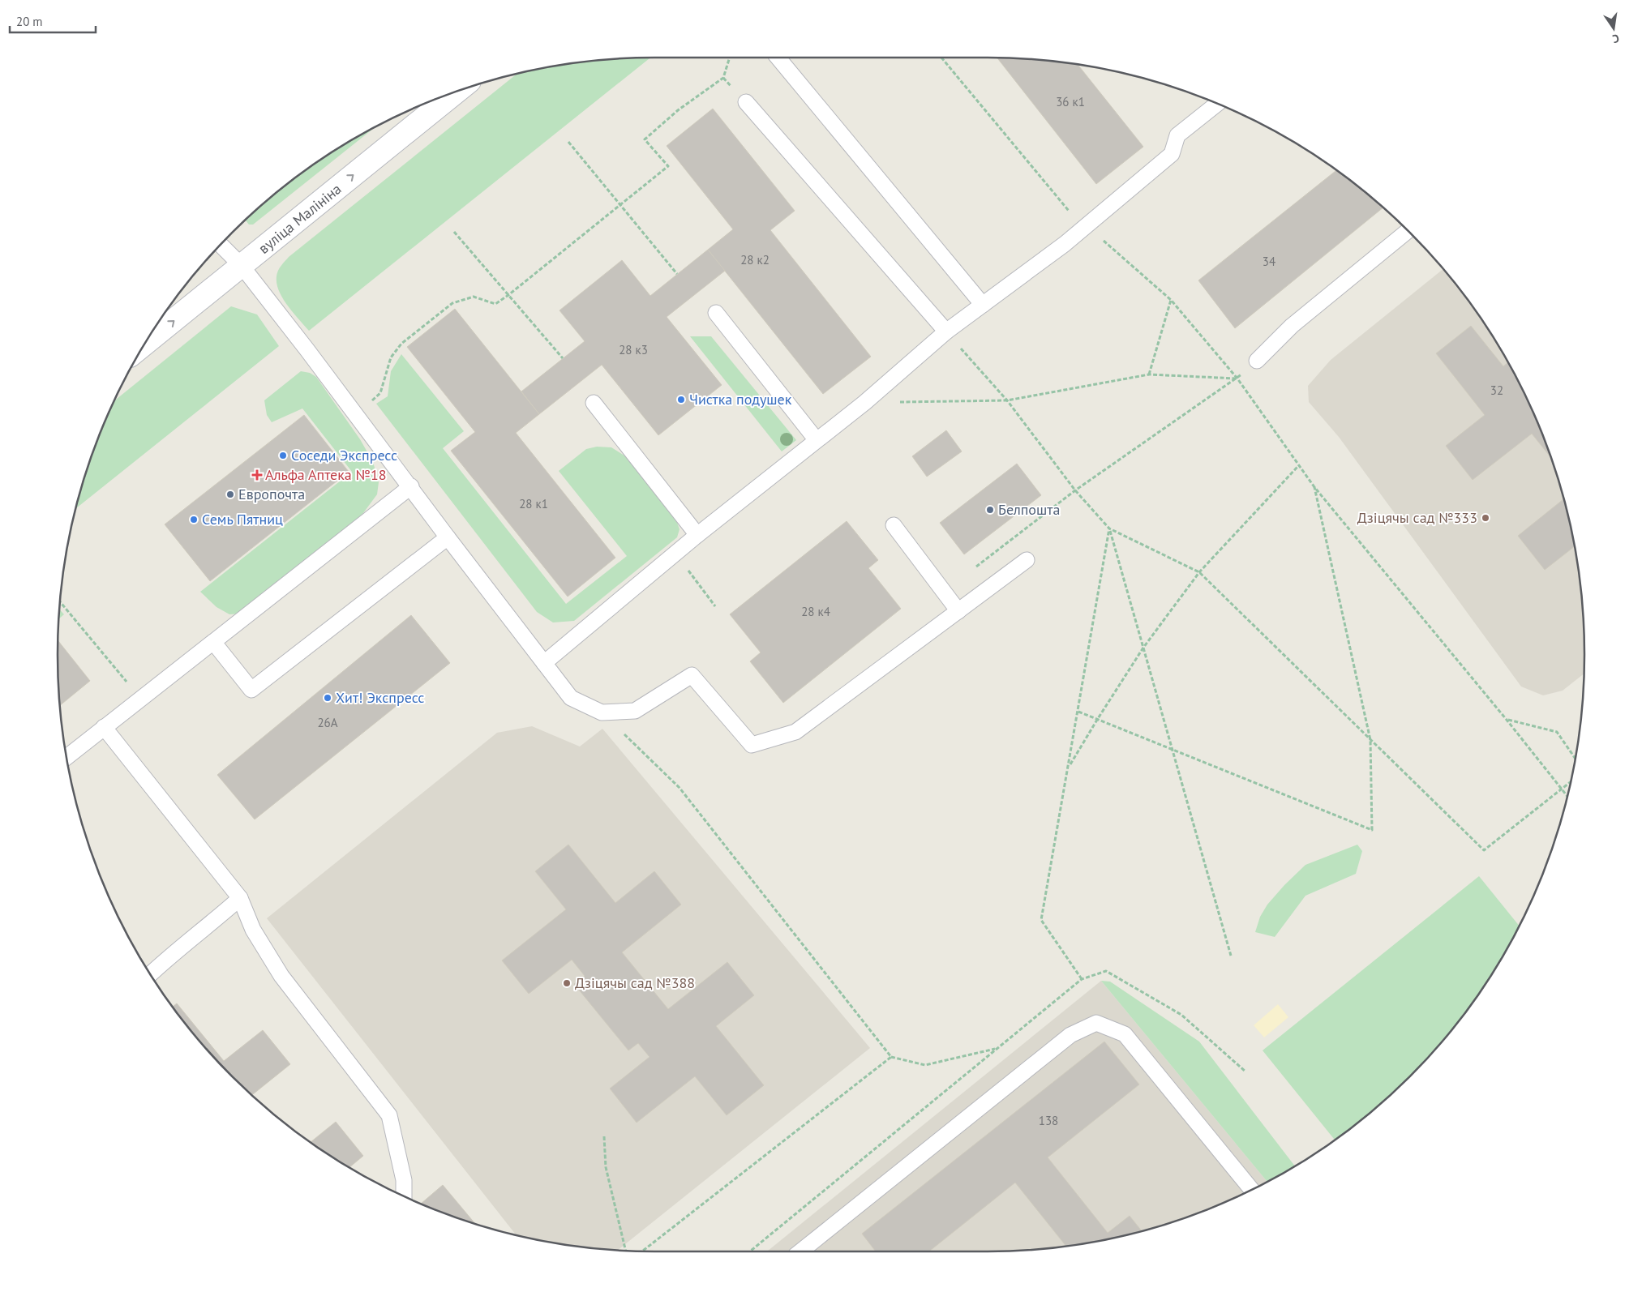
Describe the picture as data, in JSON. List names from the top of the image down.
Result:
{
  "streets": {
    "main road": ["вуліца Малініна"]
  },
  "one_way": ["вуліца Малініна"],
  "places": {
    "other": [
      "Чистка подушек",
      "Соседи Экспресс",
      "Европочта",
      "Белпошта",
      "Дзіцячы сад №333",
      "Семь Пятниц",
      "Хит! Экспресс",
      "Дзіцячы сад №388"
    ],
    "health": ["Альфа Аптека №18"]
  },
  "house_numbers": [
    "36 к1",
    "28 к2",
    "34",
    "28 к3",
    "32",
    "28 к1",
    "28 к4",
    "26А",
    "138"
  ],
  "scale_bar": "20 m",
  "north": "bottom"
}
